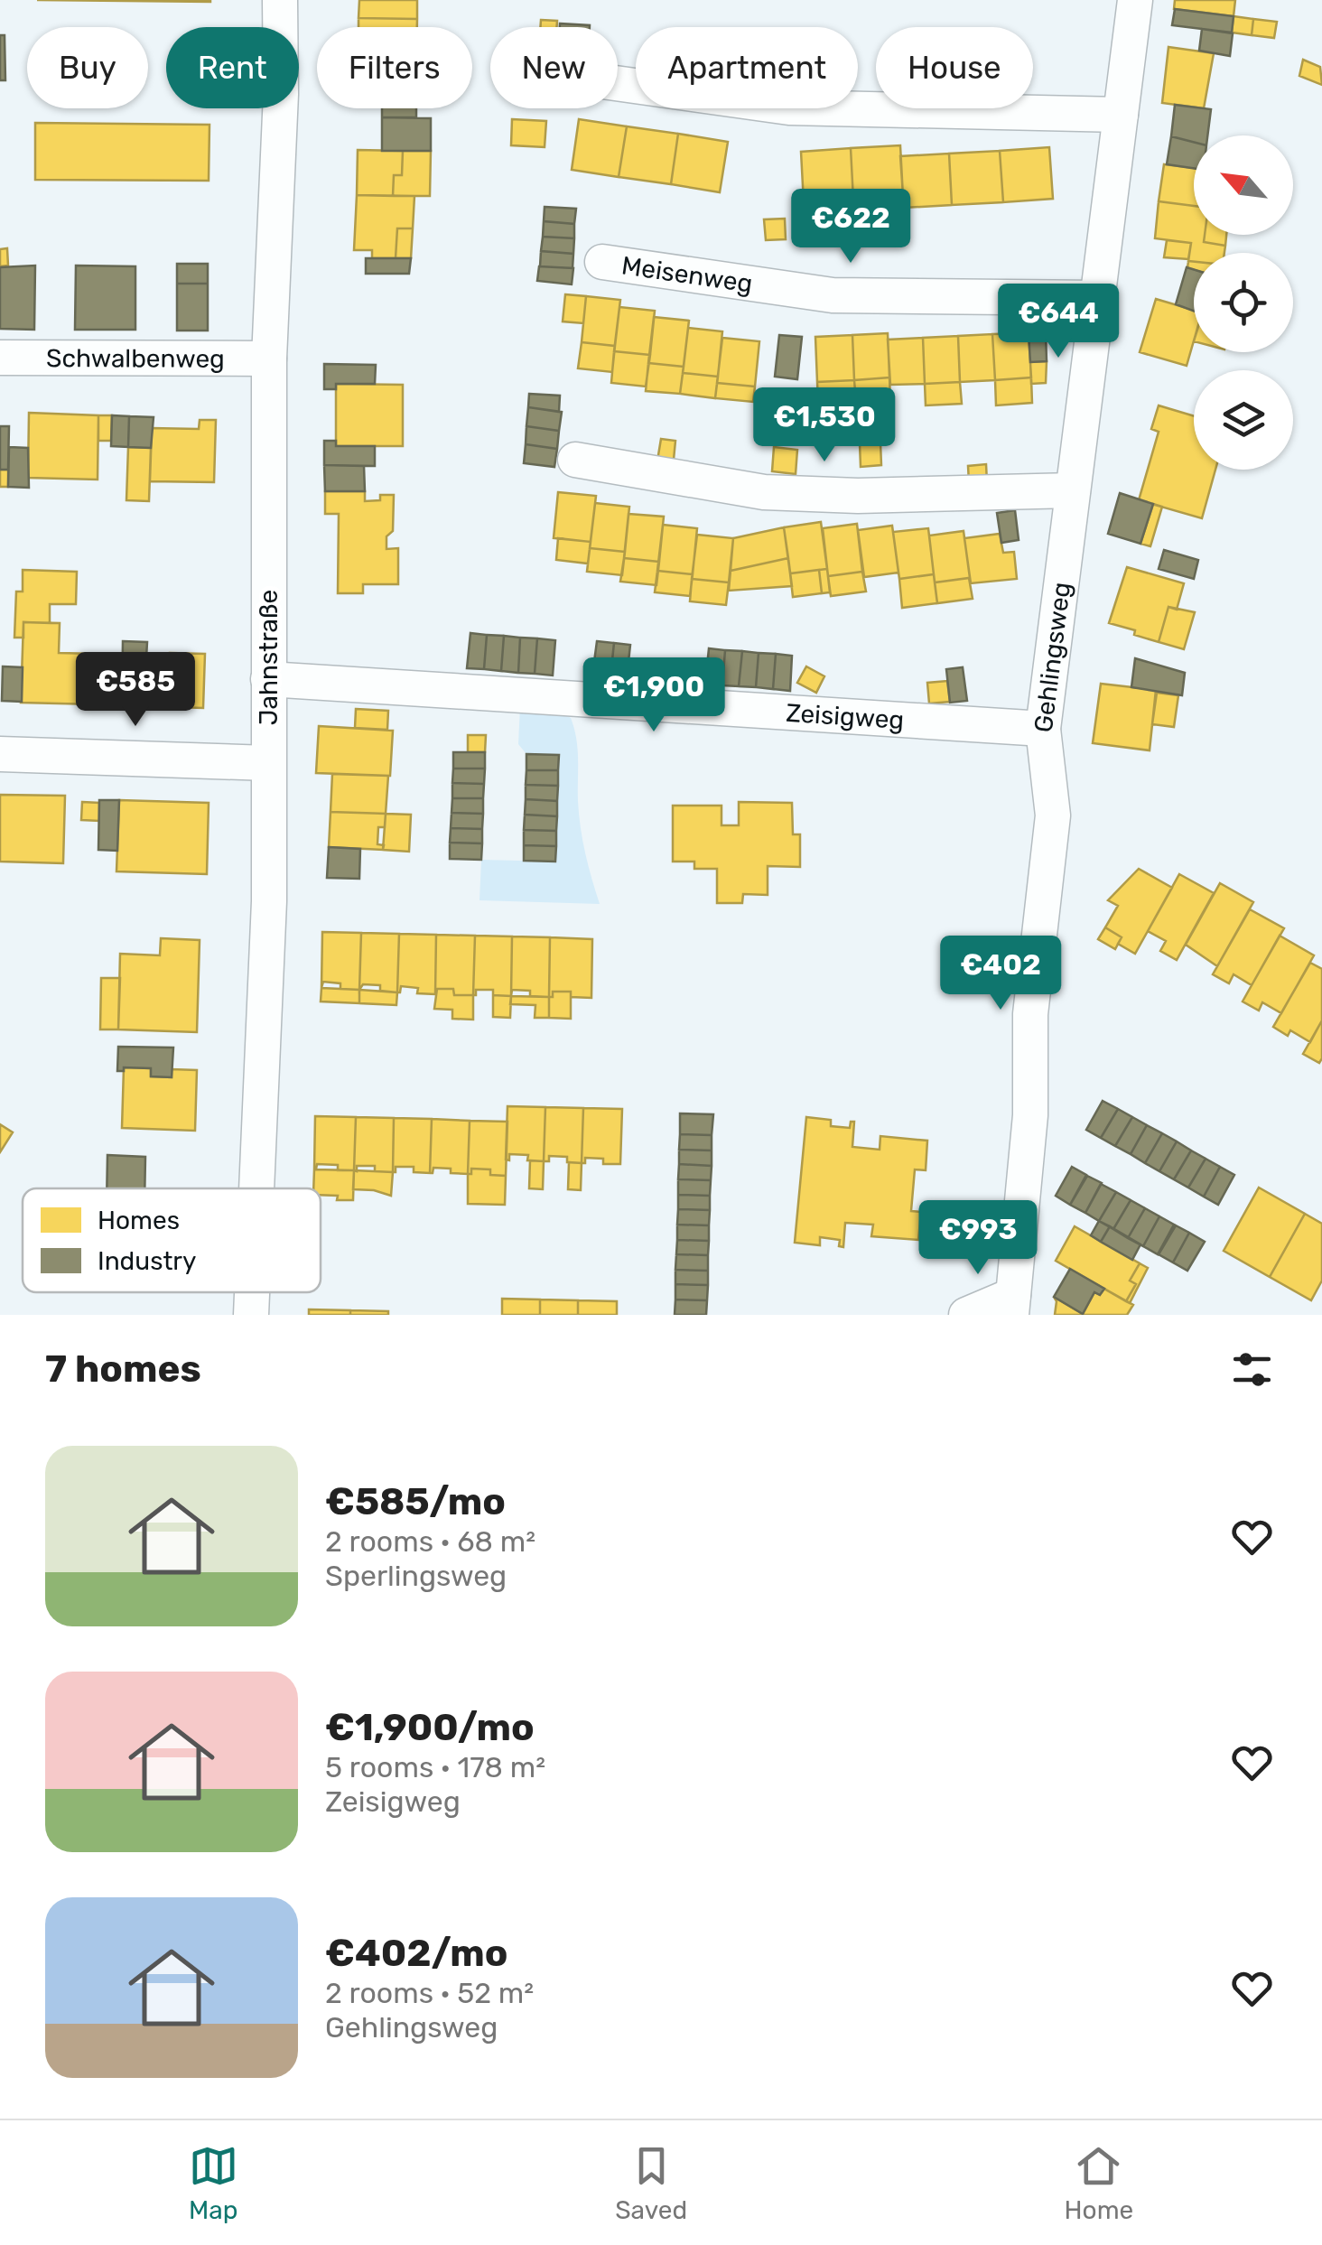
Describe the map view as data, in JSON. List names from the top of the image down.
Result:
{
  "streets": {
    "street": [
      "Meisenweg",
      "Schwalbenweg",
      "Gehlingsweg",
      "Jahnstraße",
      "Zeisigweg"
    ]
  },
  "crossings": [
    ["Meisenweg", "Gehlingsweg"],
    ["Schwalbenweg", "Jahnstraße"],
    ["Gehlingsweg", "Zeisigweg"],
    ["Jahnstraße", "Zeisigweg"]
  ],
  "legend": ["Homes", "Industry"],
  "north": "top left",
  "page": {
    "chip": [
      "Buy",
      "Rent",
      "Filters",
      "New",
      "Apartment",
      "House"
    ],
    "price": [
      "€622",
      "€644",
      "€1,530",
      "€585",
      "€1,900",
      "€402",
      "€993"
    ],
    "heading": "7 homes",
    "list": [
      {
        "name": "€585/mo",
        "note": "2 rooms · 68 m² · Sperlingsweg"
      },
      {
        "name": "€1,900/mo",
        "note": "5 rooms · 178 m² · Zeisigweg"
      },
      {
        "name": "€402/mo",
        "note": "2 rooms · 52 m² · Gehlingsweg"
      }
    ],
    "tabs": ["Map", "Saved", "Home"]
  }
}
